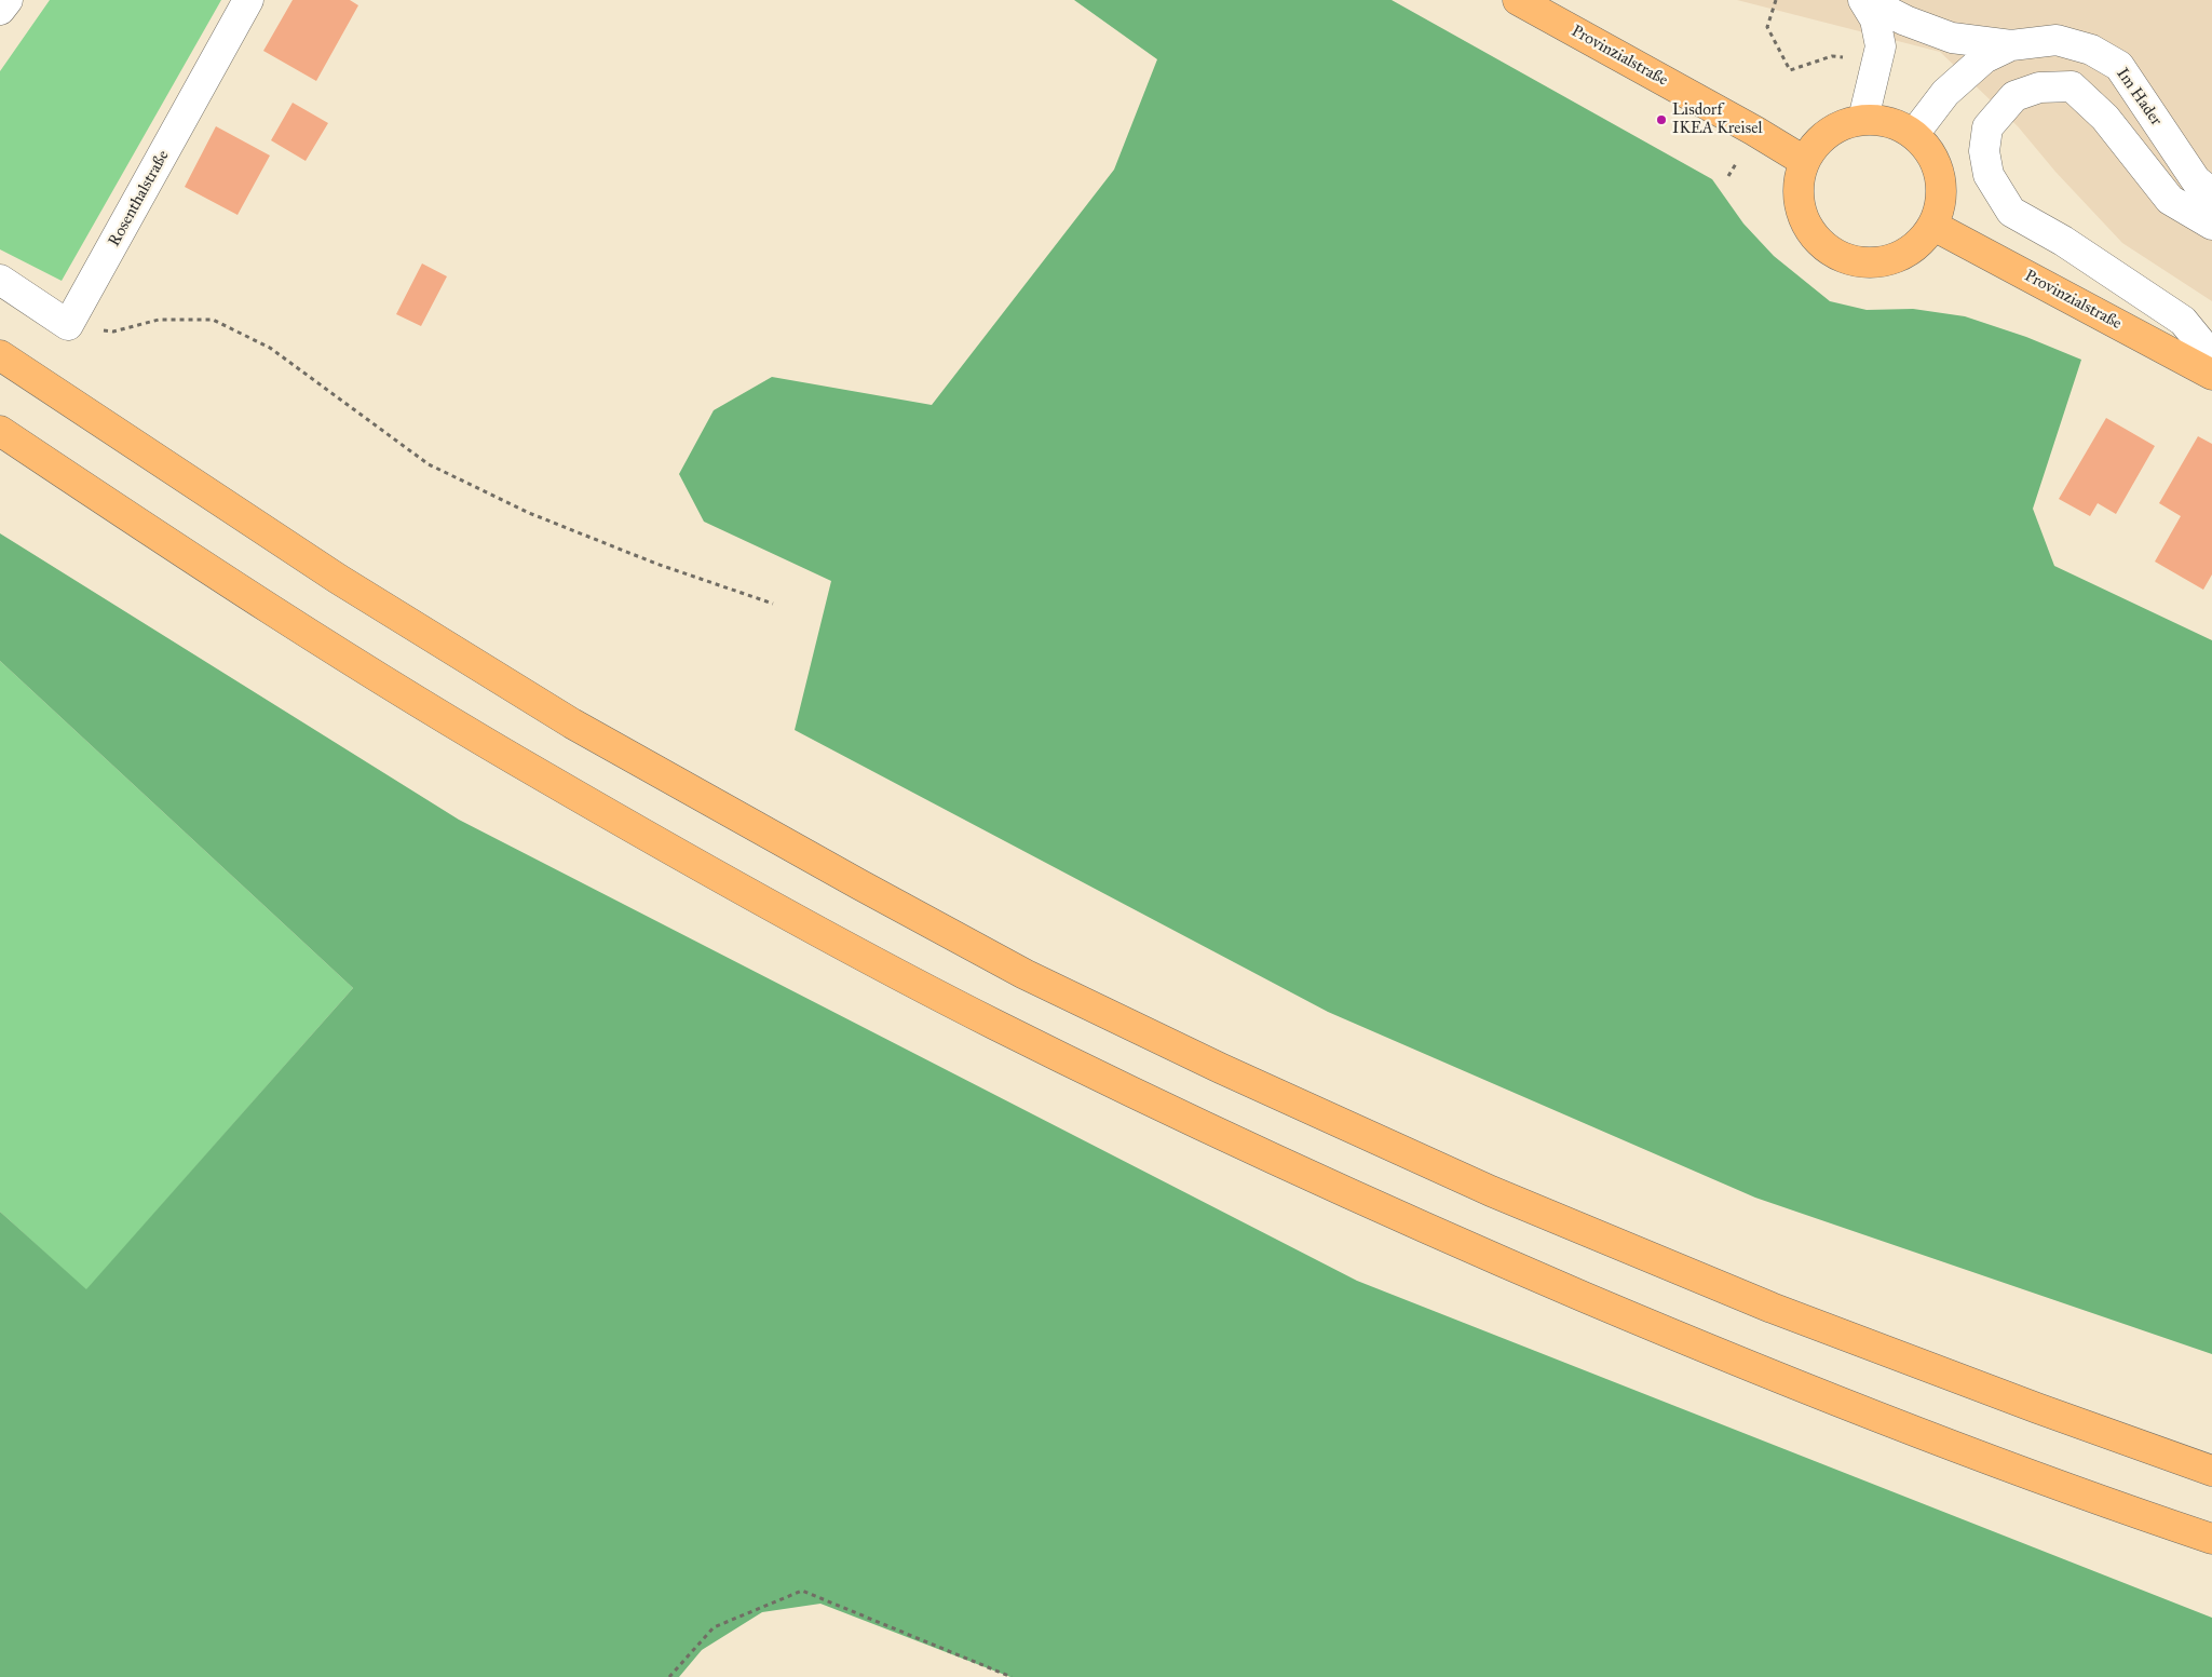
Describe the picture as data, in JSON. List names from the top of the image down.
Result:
{
  "streets": {
    "main road": ["Provinzialstraße"],
    "street": ["Im Hader", "Rosenthalstraße"]
  },
  "crossings": [
    ["Provinzialstraße", "Im Hader"]
  ],
  "places": ["Lisdorf IKEA Kreisel"]
}
